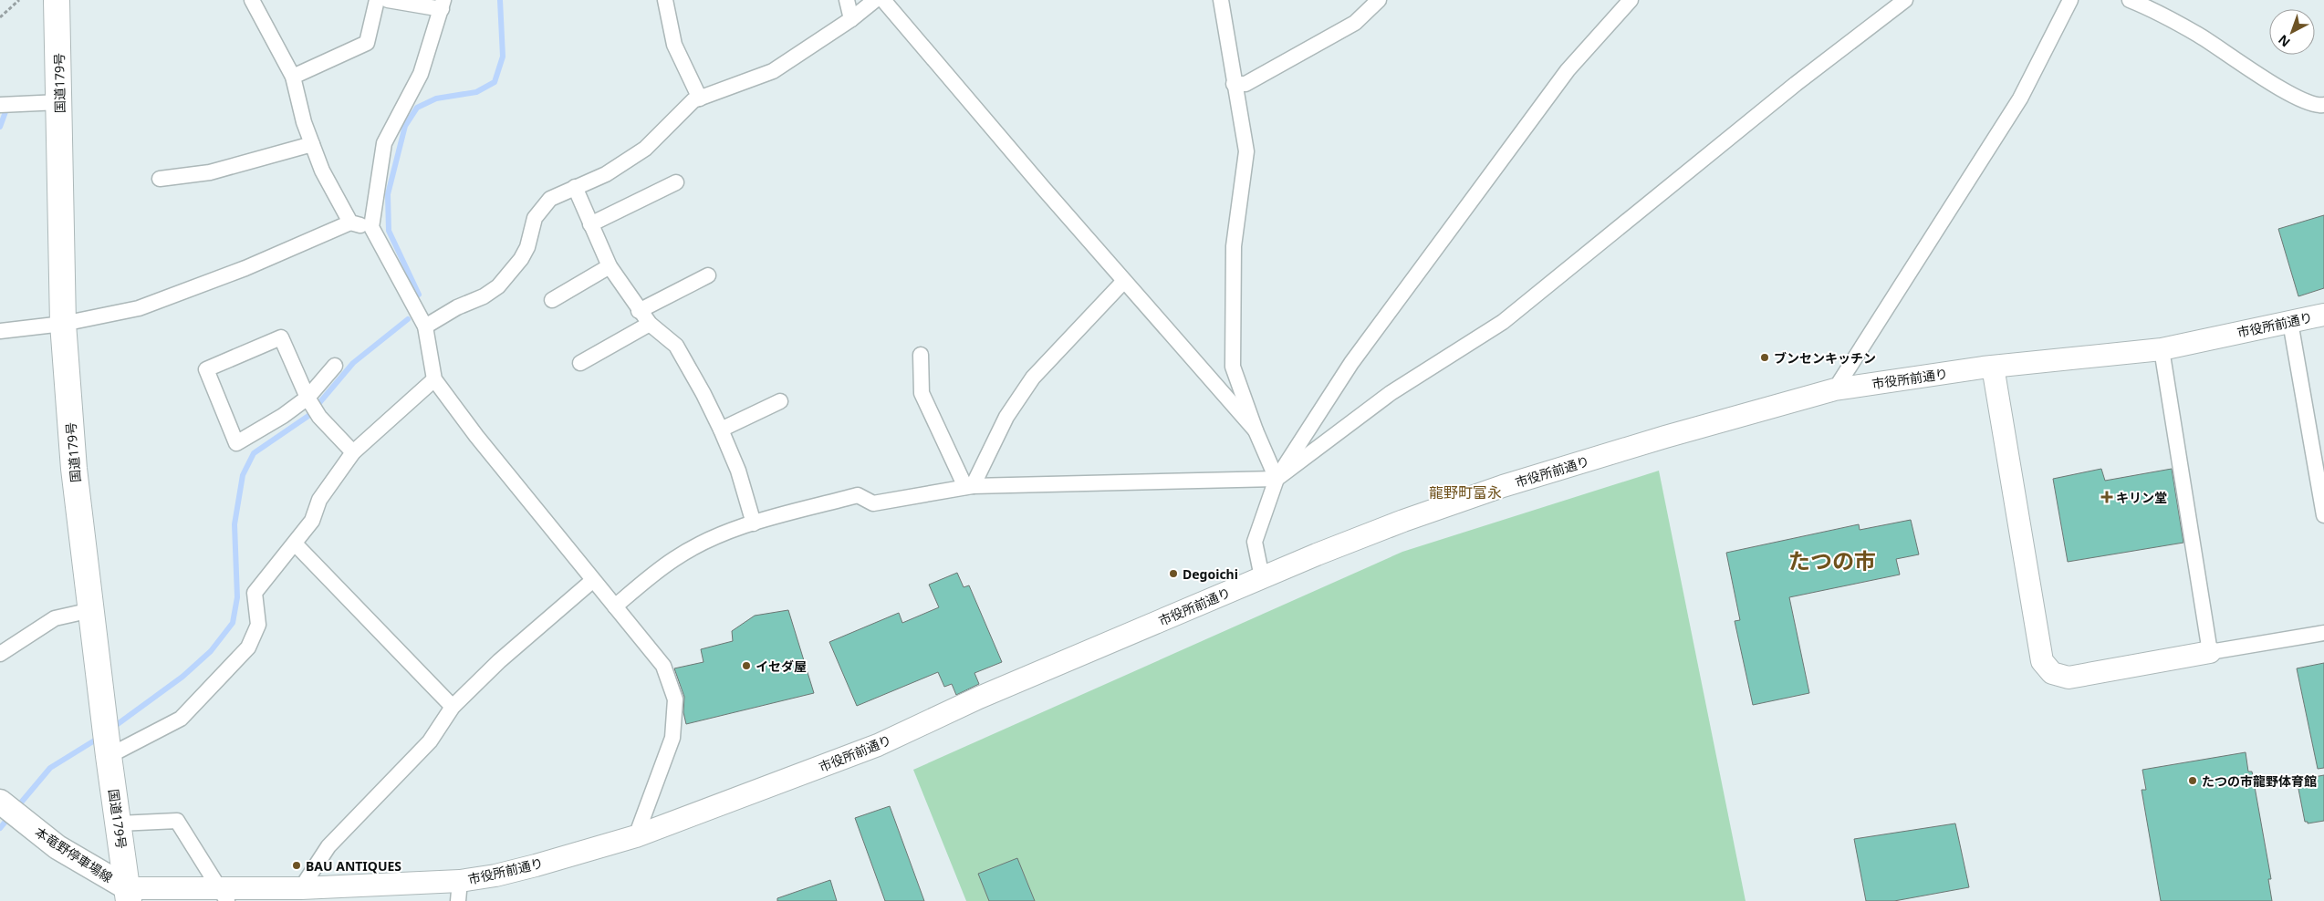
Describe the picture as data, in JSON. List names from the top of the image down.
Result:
{
  "streets": {
    "highway": ["国道179号"],
    "main road": ["本竜野停車場線"],
    "street": ["市役所前通り"]
  },
  "crossings": [
    ["国道179号", "市役所前通り"],
    ["国道179号", "本竜野停車場線"],
    ["市役所前通り", "本竜野停車場線"]
  ],
  "districts": ["龍野町富永", "たつの市"],
  "places": {
    "other": [
      "ブンセンキッチン",
      "Degoichi",
      "イセダ屋",
      "たつの市龍野体育館",
      "BAU ANTIQUES"
    ],
    "health": ["キリン堂"]
  },
  "north": "bottom left"
}
